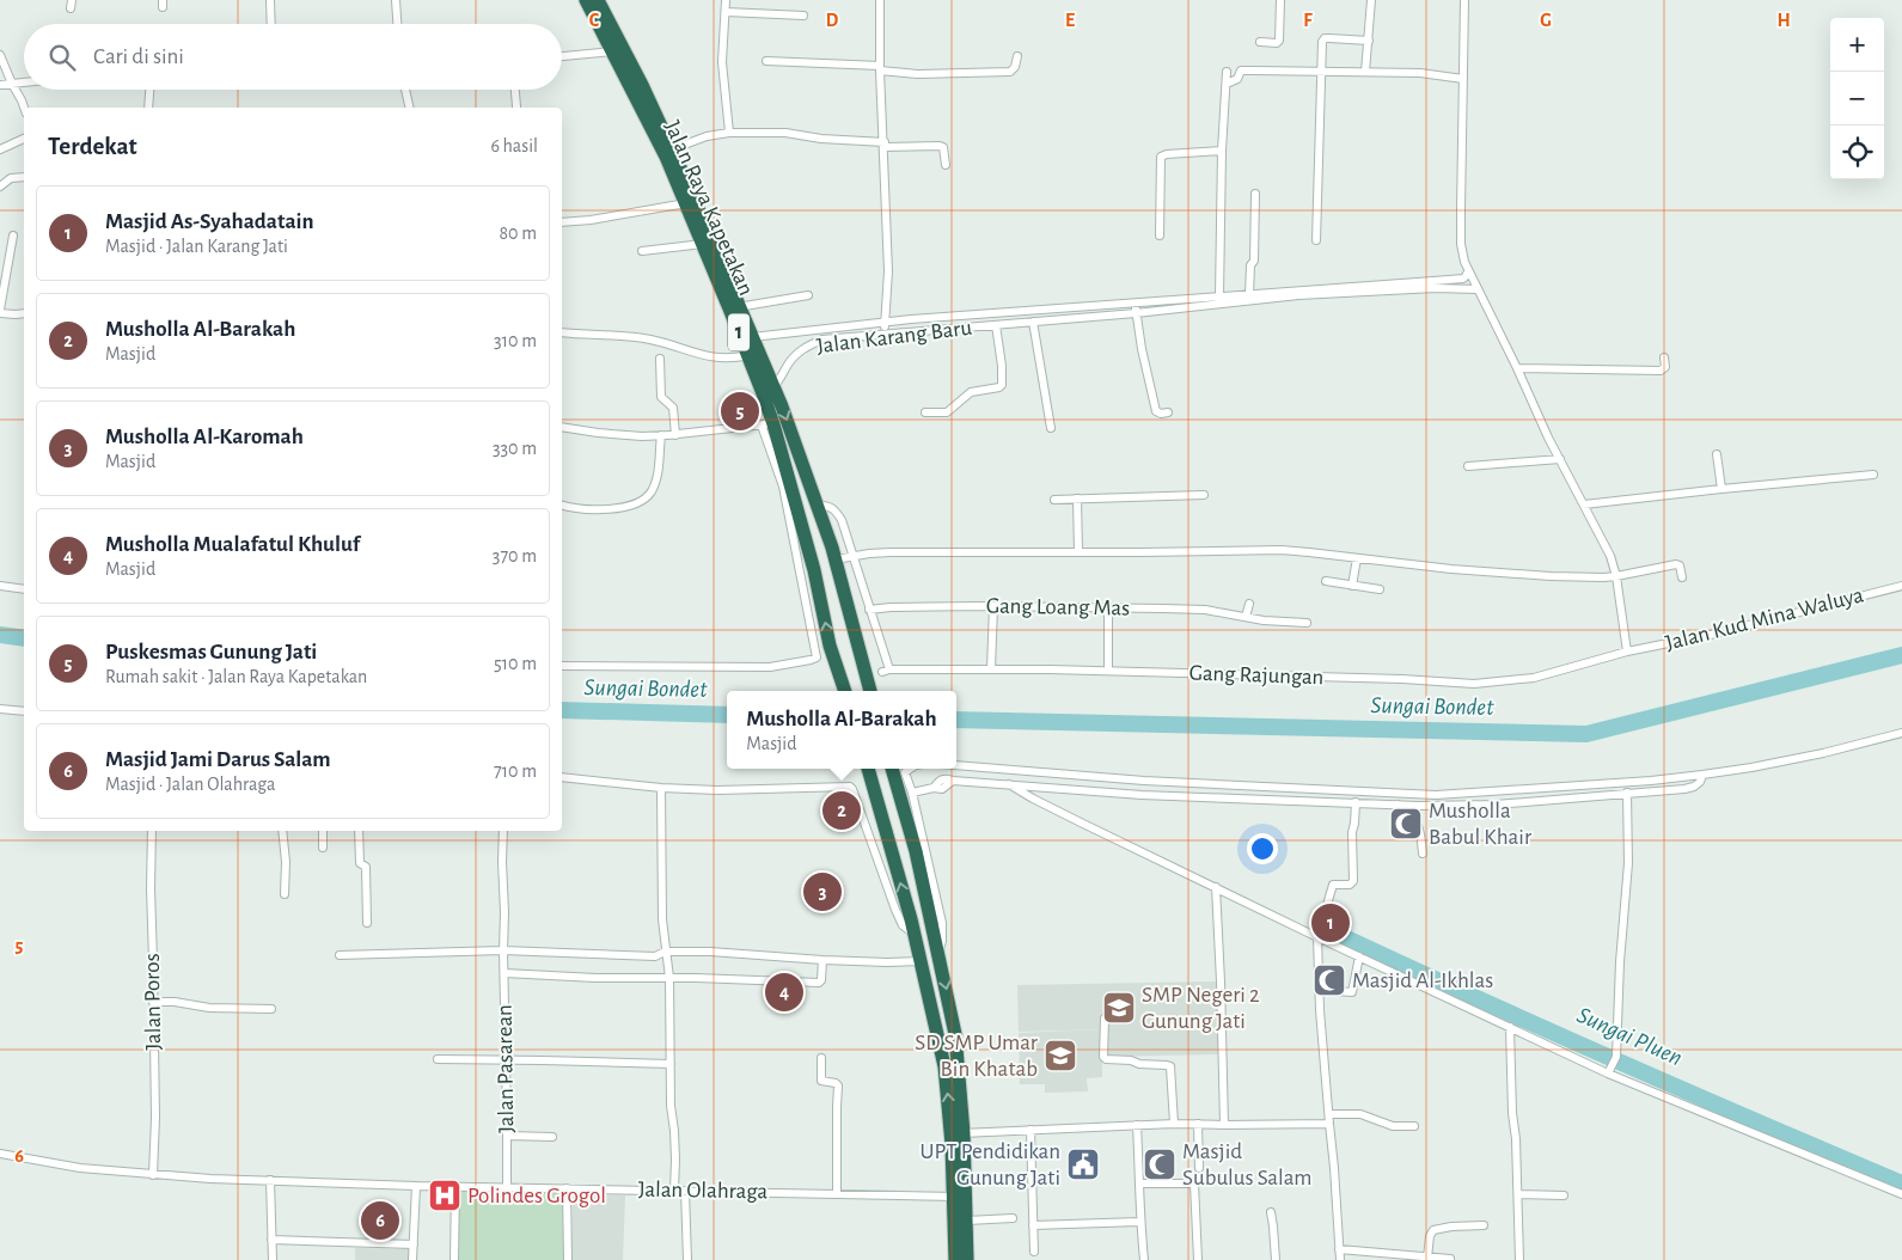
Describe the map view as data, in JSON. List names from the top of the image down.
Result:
{
  "streets": {
    "highway": ["Jalan Raya Kapetakan", "1"],
    "street": [
      "Jalan Karang Baru",
      "Gang Loang Mas",
      "Jalan Kud Mina Waluya",
      "Gang Rajungan",
      "Jalan Poros",
      "Jalan Pasarean",
      "Jalan Olahraga"
    ]
  },
  "crossings": [
    ["Jalan Raya Kapetakan", "1"],
    ["Jalan Raya Kapetakan", "Jalan Karang Baru"],
    ["1", "Jalan Karang Baru"],
    ["Gang Loang Mas", "Gang Rajungan"],
    ["Jalan Kud Mina Waluya", "Gang Rajungan"],
    ["Jalan Poros", "Jalan Olahraga"],
    ["Jalan Pasarean", "Jalan Olahraga"]
  ],
  "water": ["Sungai Bondet", "Sungai Pluen"],
  "places": {
    "mosque": ["Musholla Babul Khair", "Masjid Al-Ikhlas", "Masjid Subulus Salam"],
    "school or university": ["SMP Negeri 2 Gunung Jati", "SD SMP Umar Bin Khatab"],
    "public building": ["UPT Pendidikan Gunung Jati"],
    "hospital": ["Polindes Grogol"]
  },
  "page": {
    "map_buttons": ["+", "−"],
    "search": "Cari di sini",
    "heading": ["Terdekat", "6 hasil"],
    "list": [
      {
        "mark": "1",
        "name": "Masjid As-Syahadatain",
        "note": "Masjid · Jalan Karang Jati",
        "value": "80 m"
      },
      {
        "mark": "2",
        "name": "Musholla Al-Barakah",
        "note": "Masjid",
        "value": "310 m"
      },
      {
        "mark": "3",
        "name": "Musholla Al-Karomah",
        "note": "Masjid",
        "value": "330 m"
      },
      {
        "mark": "4",
        "name": "Musholla Mualafatul Khuluf",
        "note": "Masjid",
        "value": "370 m"
      },
      {
        "mark": "5",
        "name": "Puskesmas Gunung Jati",
        "note": "Rumah sakit · Jalan Raya Kapetakan",
        "value": "510 m"
      },
      {
        "mark": "6",
        "name": "Masjid Jami Darus Salam",
        "note": "Masjid · Jalan Olahraga",
        "value": "710 m"
      }
    ],
    "pins": [
      "5",
      "2",
      "3",
      "1",
      "4",
      "6"
    ],
    "popup": ["Musholla Al-Barakah", "Masjid"]
  },
  "grid": {
    "columns": [
      "C",
      "D",
      "E",
      "F",
      "G",
      "H"
    ],
    "rows": ["5", "6"]
  }
}
